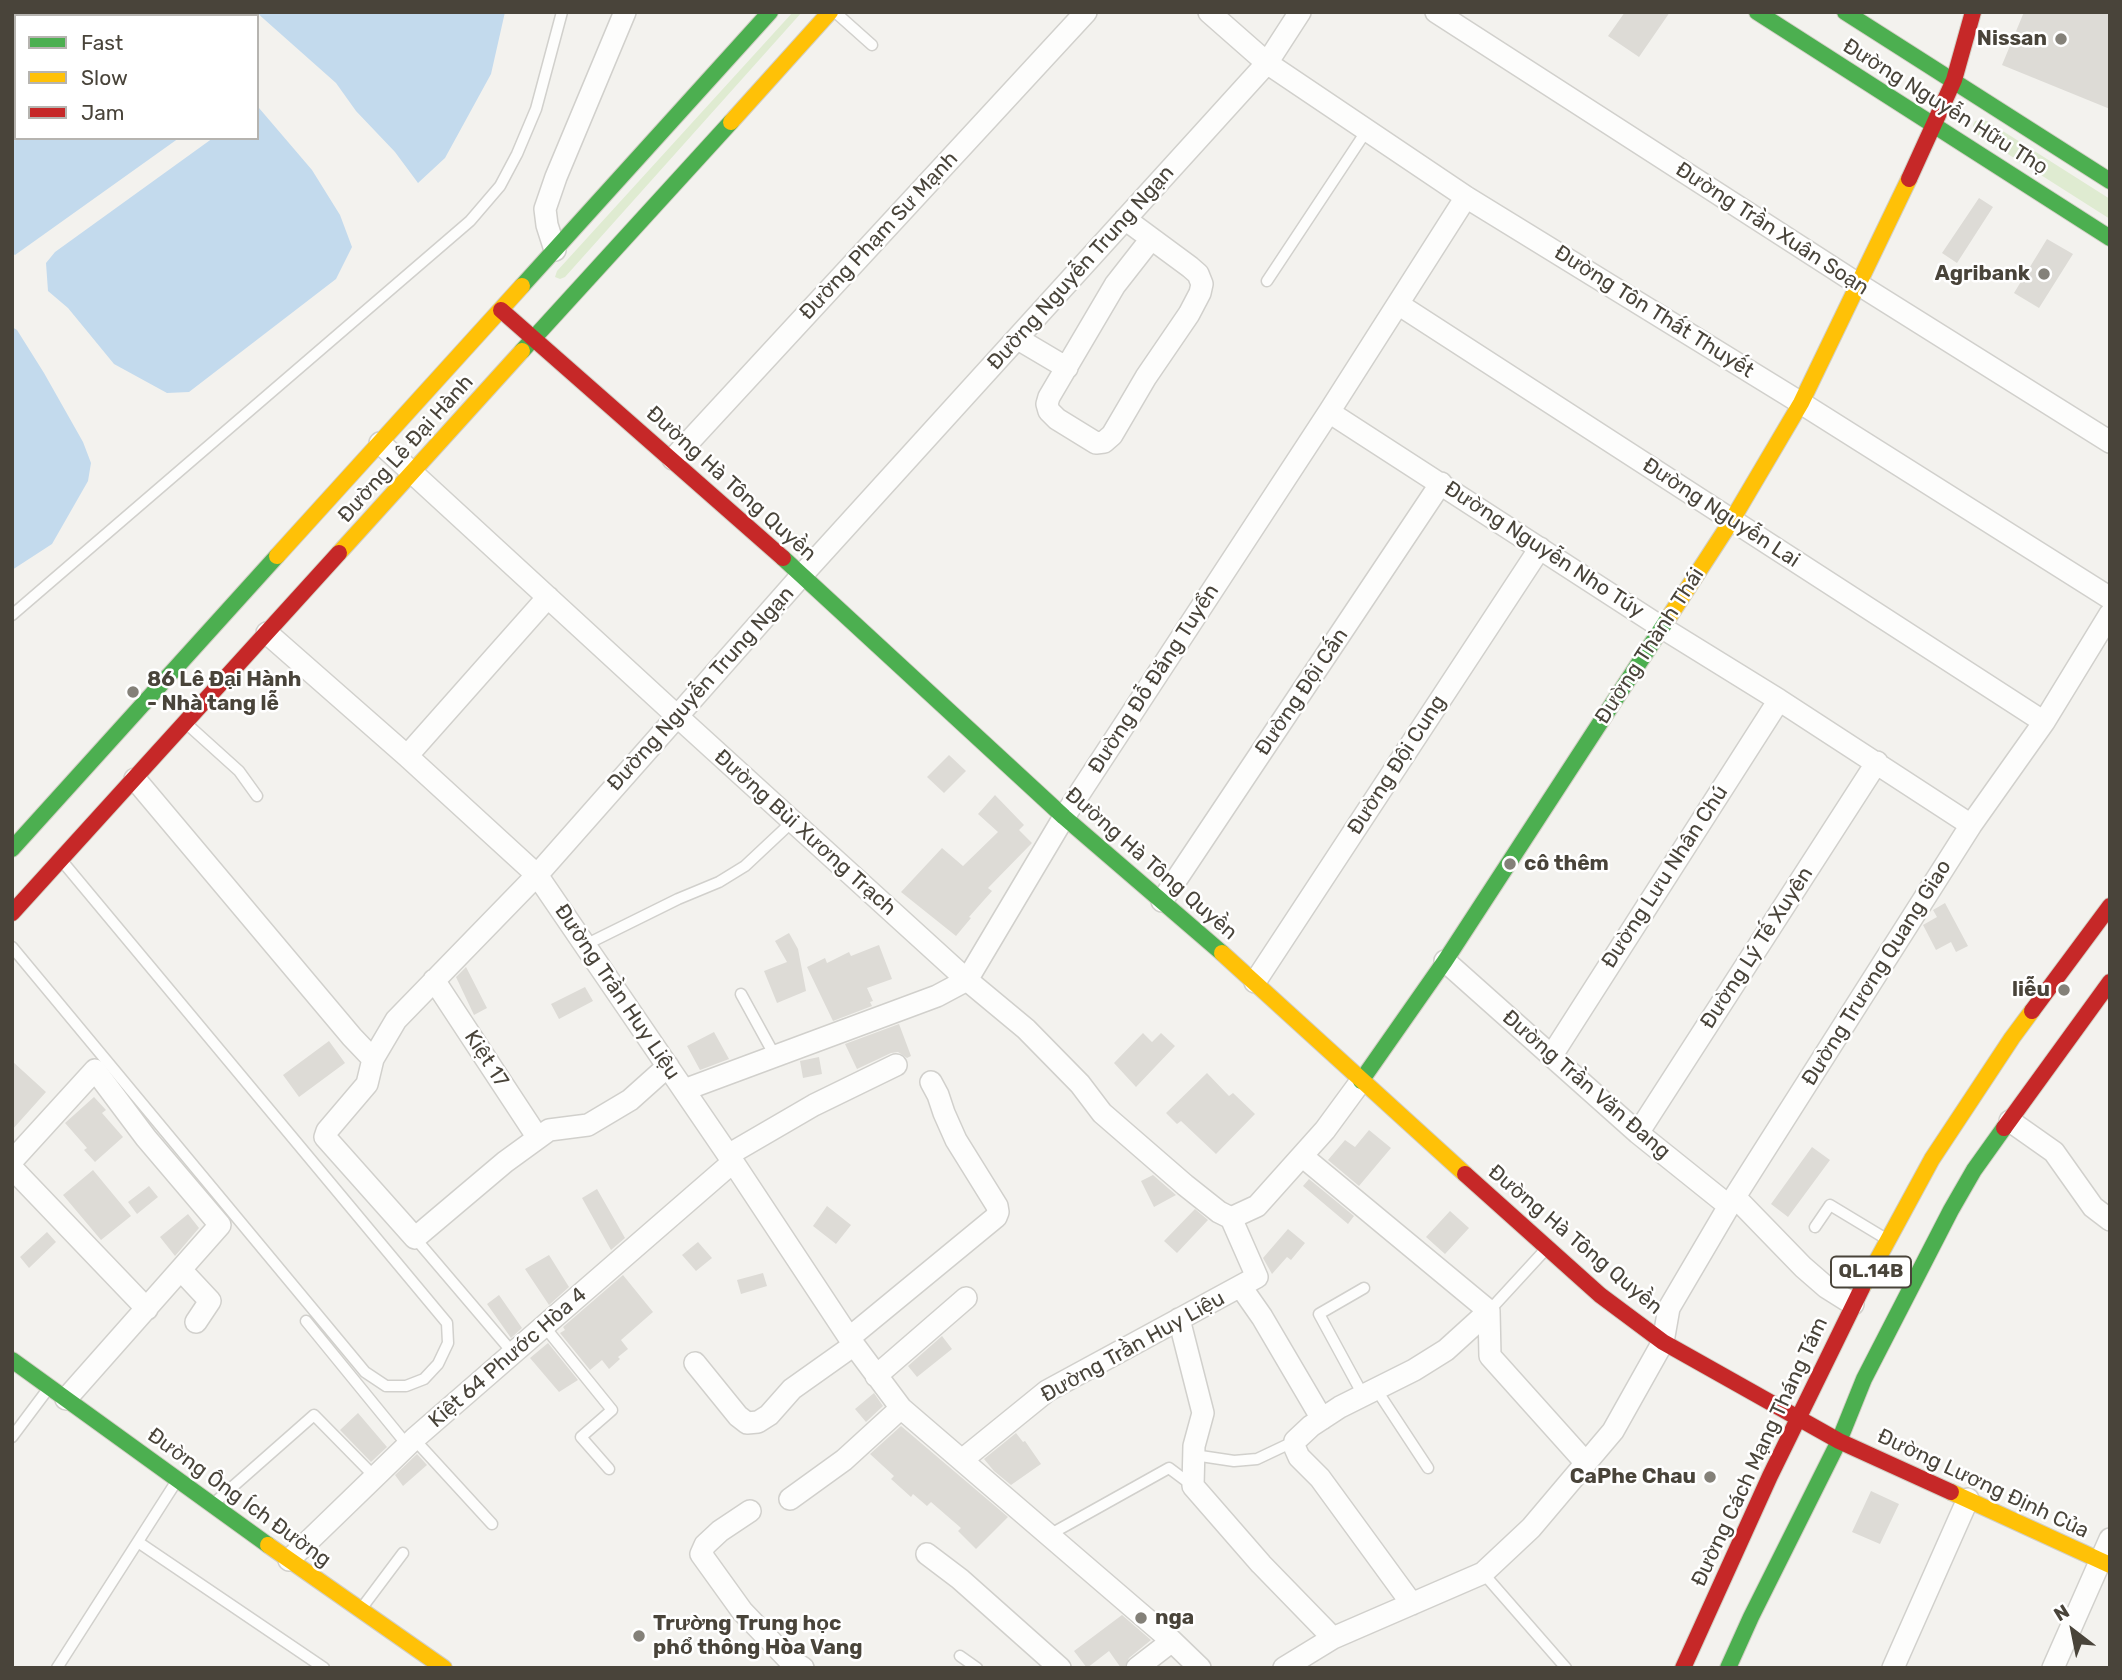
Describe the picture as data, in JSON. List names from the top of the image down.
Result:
{
  "streets": {
    "main road": [
      "Đường Nguyễn Hữu Thọ",
      "Đường Lê Đại Hành",
      "Đường Hà Tông Quyền",
      "Đường Thành Thái",
      "QL.14B",
      "Đường Cách Mạng Tháng Tám",
      "Đường Lương Định Của",
      "Đường Ông Ích Đường"
    ],
    "street": [
      "Đường Trần Xuân Soạn",
      "Đường Phạm Sư Mạnh",
      "Đường Nguyễn Trung Ngạn",
      "Đường Tôn Thất Thuyết",
      "Đường Nguyễn Lai",
      "Đường Nguyễn Nho Túy",
      "Đường Đỗ Đăng Tuyển",
      "Đường Đội Cấn",
      "Đường Đội Cung",
      "Đường Bùi Xương Trạch",
      "Đường Lưu Nhân Chú",
      "Đường Lý Tế Xuyên",
      "Đường Trương Quang Giao",
      "Đường Trần Huy Liệu",
      "Kiệt 17",
      "Đường Trần Văn Đang",
      "Kiệt 64 Phước Hòa 4"
    ]
  },
  "crossings": [
    ["Đường Nguyễn Hữu Thọ", "Đường Thành Thái"],
    ["Đường Trần Xuân Soạn", "Đường Thành Thái"],
    ["Đường Phạm Sư Mạnh", "Đường Hà Tông Quyền"],
    ["Đường Nguyễn Trung Ngạn", "Đường Tôn Thất Thuyết"],
    ["Đường Nguyễn Trung Ngạn", "Đường Hà Tông Quyền"],
    ["Đường Nguyễn Trung Ngạn", "Đường Bùi Xương Trạch"],
    ["Đường Nguyễn Trung Ngạn", "Đường Trần Huy Liệu"],
    ["Đường Nguyễn Trung Ngạn", "Kiệt 17"],
    ["Đường Tôn Thất Thuyết", "Đường Thành Thái"],
    ["Đường Tôn Thất Thuyết", "Đường Đỗ Đăng Tuyển"],
    ["Đường Lê Đại Hành", "Đường Hà Tông Quyền"],
    ["Đường Lê Đại Hành", "Đường Bùi Xương Trạch"],
    ["Đường Lê Đại Hành", "Đường Trần Huy Liệu"],
    ["Đường Hà Tông Quyền", "Đường Thành Thái"],
    ["Đường Hà Tông Quyền", "Đường Đỗ Đăng Tuyển"],
    ["Đường Hà Tông Quyền", "Đường Đội Cấn"],
    ["Đường Hà Tông Quyền", "Đường Đội Cung"],
    ["Đường Hà Tông Quyền", "Đường Trương Quang Giao"],
    ["Đường Hà Tông Quyền", "QL.14B"],
    ["Đường Hà Tông Quyền", "Đường Cách Mạng Tháng Tám"],
    ["Đường Hà Tông Quyền", "Đường Lương Định Của"],
    ["Đường Nguyễn Lai", "Đường Thành Thái"],
    ["Đường Nguyễn Lai", "Đường Đỗ Đăng Tuyển"],
    ["Đường Nguyễn Lai", "Đường Trương Quang Giao"],
    ["Đường Nguyễn Nho Túy", "Đường Thành Thái"],
    ["Đường Nguyễn Nho Túy", "Đường Đỗ Đăng Tuyển"],
    ["Đường Nguyễn Nho Túy", "Đường Đội Cấn"],
    ["Đường Nguyễn Nho Túy", "Đường Đội Cung"],
    ["Đường Nguyễn Nho Túy", "Đường Lưu Nhân Chú"],
    ["Đường Nguyễn Nho Túy", "Đường Lý Tế Xuyên"],
    ["Đường Nguyễn Nho Túy", "Đường Trương Quang Giao"],
    ["Đường Thành Thái", "Đường Bùi Xương Trạch"],
    ["Đường Thành Thái", "Đường Trần Huy Liệu"],
    ["Đường Thành Thái", "Đường Trần Văn Đang"],
    ["Đường Đỗ Đăng Tuyển", "Đường Bùi Xương Trạch"],
    ["Đường Bùi Xương Trạch", "Đường Trần Huy Liệu"],
    ["Đường Lưu Nhân Chú", "Đường Trần Văn Đang"],
    ["Đường Lý Tế Xuyên", "Đường Trần Văn Đang"],
    ["Đường Trương Quang Giao", "Đường Trần Văn Đang"],
    ["Đường Trần Huy Liệu", "Kiệt 64 Phước Hòa 4"],
    ["Đường Trần Văn Đang", "Đường Cách Mạng Tháng Tám"],
    ["QL.14B", "Đường Lương Định Của"],
    ["Kiệt 64 Phước Hòa 4", "Đường Ông Ích Đường"]
  ],
  "places": [
    "Nissan",
    "Agribank",
    "86 Lê Đại Hành - Nhà tang lễ",
    "cô thêm",
    "liễu",
    "CaPhe Chau",
    "nga",
    "Trường Trung học phổ thông Hòa Vang"
  ],
  "legend": ["Fast", "Slow", "Jam"],
  "north": "top left"
}
